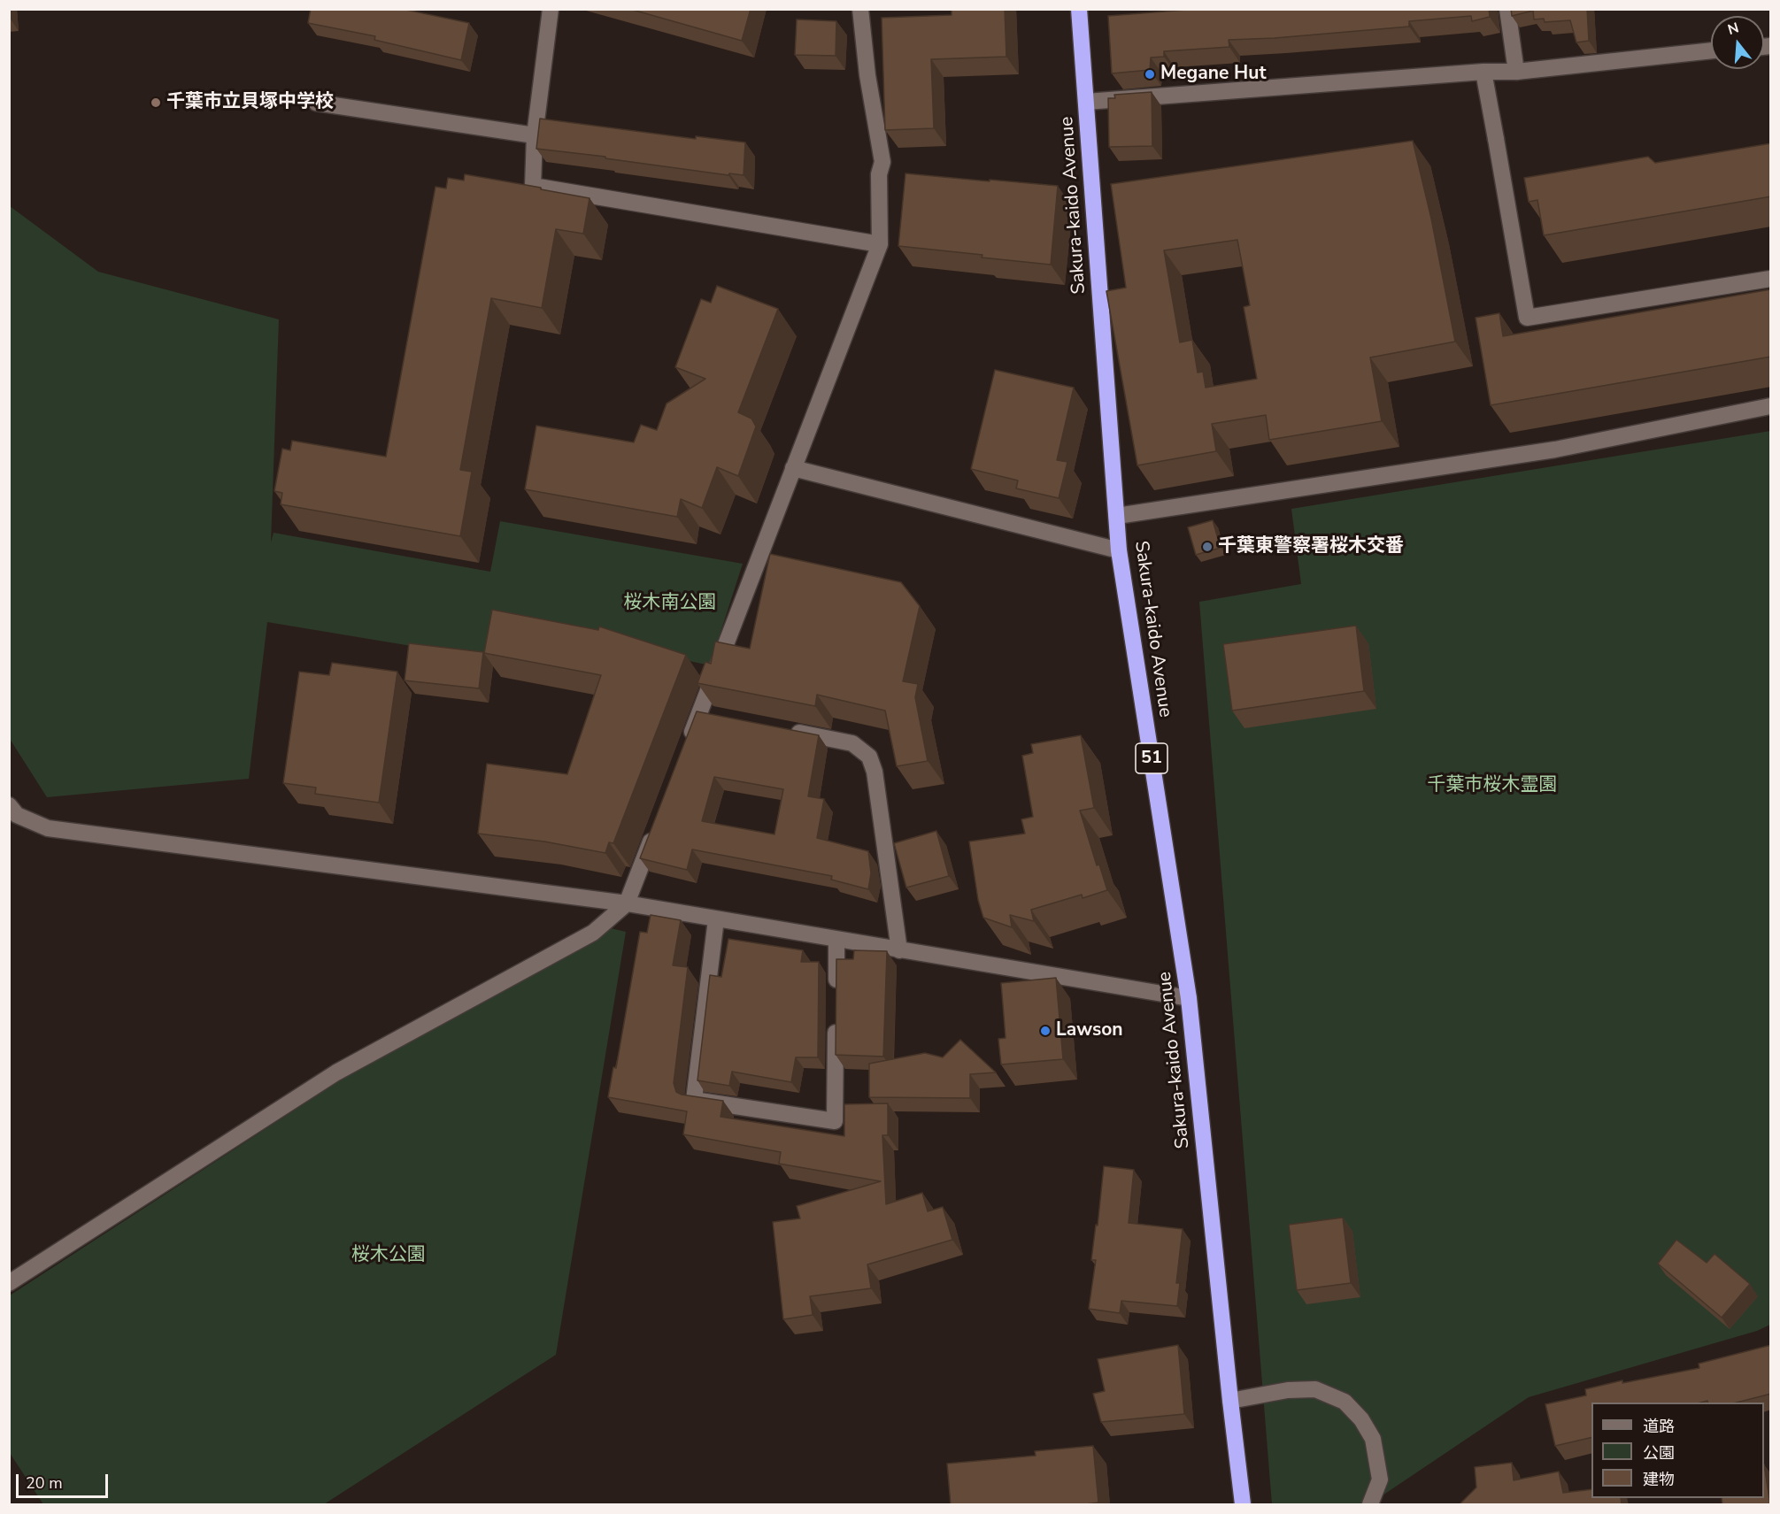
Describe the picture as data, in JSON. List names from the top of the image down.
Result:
{
  "streets": {
    "highway": ["Sakura-kaido Avenue", "51"]
  },
  "parks": ["桜木南公園", "千葉市桜木霊園", "桜木公園"],
  "places": [
    "Megane Hut",
    "千葉市立貝塚中学校",
    "千葉東警察署桜木交番",
    "Lawson"
  ],
  "legend": ["道路", "公園", "建物"],
  "scale_bar": "20 m",
  "north": "top"
}
